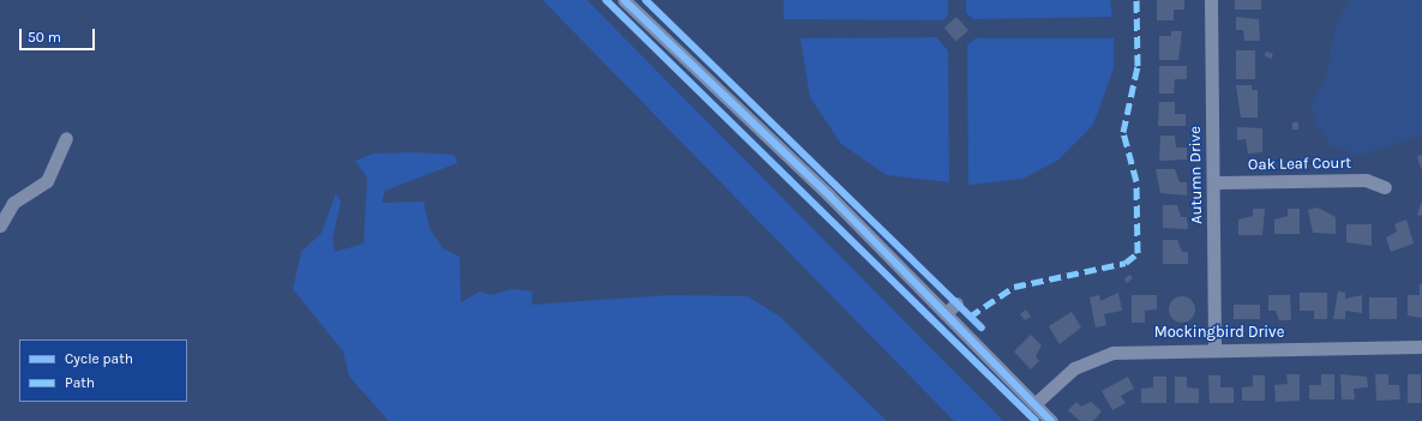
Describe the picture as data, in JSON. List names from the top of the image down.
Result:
{
  "streets": {
    "street": ["Oak Leaf Court", "Autumn Drive", "Mockingbird Drive"]
  },
  "crossings": [
    ["Oak Leaf Court", "Autumn Drive"],
    ["Autumn Drive", "Mockingbird Drive"]
  ],
  "legend": ["Cycle path", "Path"],
  "scale_bar": "50 m"
}
